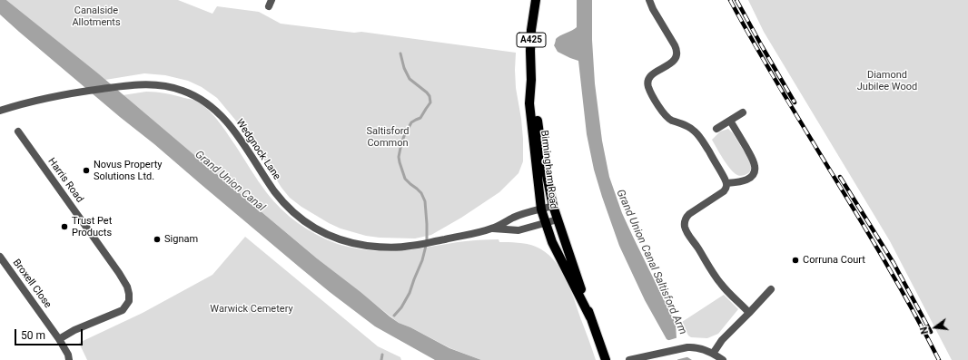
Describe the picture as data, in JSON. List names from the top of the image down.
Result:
{
  "streets": {
    "main road": ["A425", "Birmingham Road"],
    "street": ["Wedgnock Lane", "Harris Road", "Broxell Close"]
  },
  "crossings": [
    ["Wedgnock Lane", "Birmingham Road"],
    ["Harris Road", "Broxell Close"]
  ],
  "water": ["Grand Union Canal", "Grand Union Canal Saltisford Arm"],
  "parks": [
    "Canalside Allotments",
    "Diamond Jubilee Wood",
    "Saltisford Common",
    "Warwick Cemetery"
  ],
  "places": [
    "Novus Property Solutions Ltd.",
    "Trust Pet Products",
    "Signam",
    "Corruna Court"
  ],
  "scale_bar": "50 m",
  "north": "left"
}
